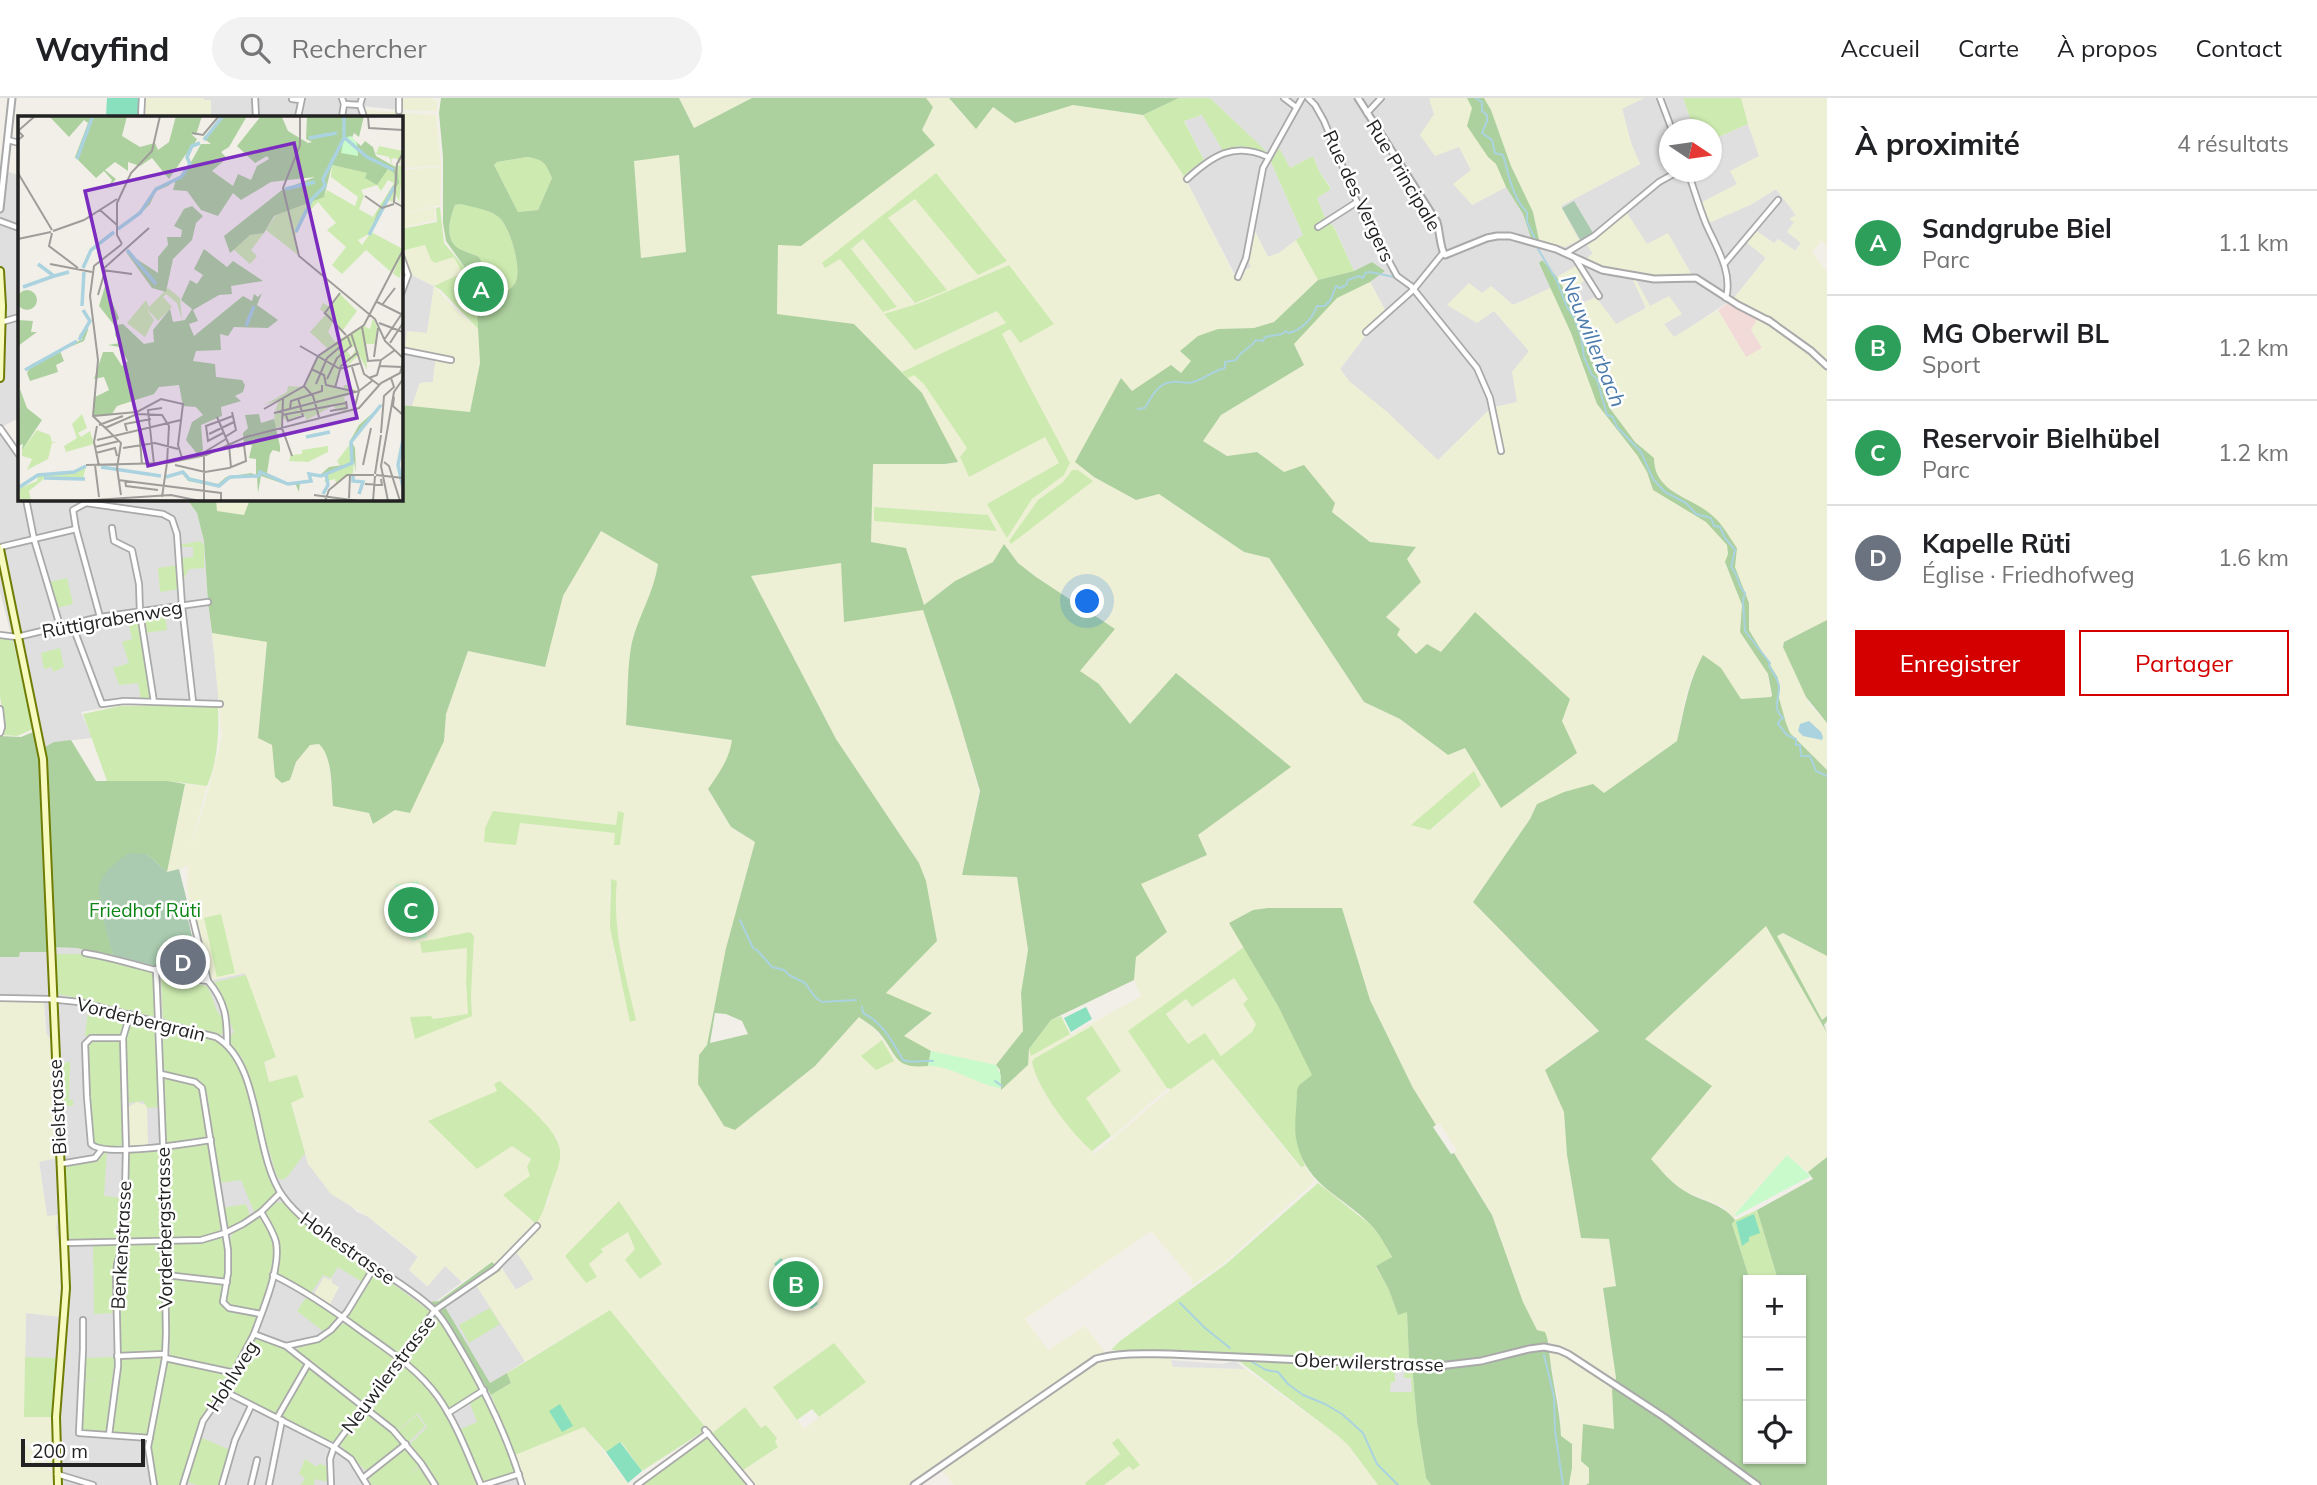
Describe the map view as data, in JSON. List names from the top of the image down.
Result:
{
  "streets": {
    "main road": ["Bielstrasse"],
    "street": [
      "Rue Principale",
      "Rue des Vergers",
      "Rüttigrabenweg",
      "Vorderbergrain",
      "Vorderbergstrasse",
      "Benkenstrasse",
      "Hohestrasse",
      "Oberwilerstrasse",
      "Neuwilerstrasse",
      "Hohlweg"
    ]
  },
  "crossings": [
    ["Rüttigrabenweg", "Bielstrasse"],
    ["Vorderbergrain", "Bielstrasse"],
    ["Vorderbergrain", "Vorderbergstrasse"],
    ["Vorderbergrain", "Benkenstrasse"],
    ["Vorderbergrain", "Hohestrasse"],
    ["Hohestrasse", "Neuwilerstrasse"],
    ["Hohestrasse", "Hohlweg"]
  ],
  "water": ["Neuwillerbach"],
  "parks": ["Friedhof Rüti"],
  "scale_bar": "200 m",
  "north": "right",
  "page": {
    "header": "Wayfind",
    "search": "Rechercher",
    "nav": [
      "Accueil",
      "Carte",
      "À propos",
      "Contact"
    ],
    "heading": ["À proximité", "4 résultats"],
    "list": [
      {
        "mark": "A",
        "name": "Sandgrube Biel",
        "note": "Parc",
        "value": "1.1 km"
      },
      {
        "mark": "B",
        "name": "MG Oberwil BL",
        "note": "Sport",
        "value": "1.2 km"
      },
      {
        "mark": "C",
        "name": "Reservoir Bielhübel",
        "note": "Parc",
        "value": "1.2 km"
      },
      {
        "mark": "D",
        "name": "Kapelle Rüti",
        "note": "Église · Friedhofweg",
        "value": "1.6 km"
      }
    ],
    "pins": [
      "A",
      "C",
      "D",
      "B"
    ],
    "buttons": ["Enregistrer", "Partager"],
    "map_buttons": ["+", "−"],
    "scale": "200 m"
  }
}
